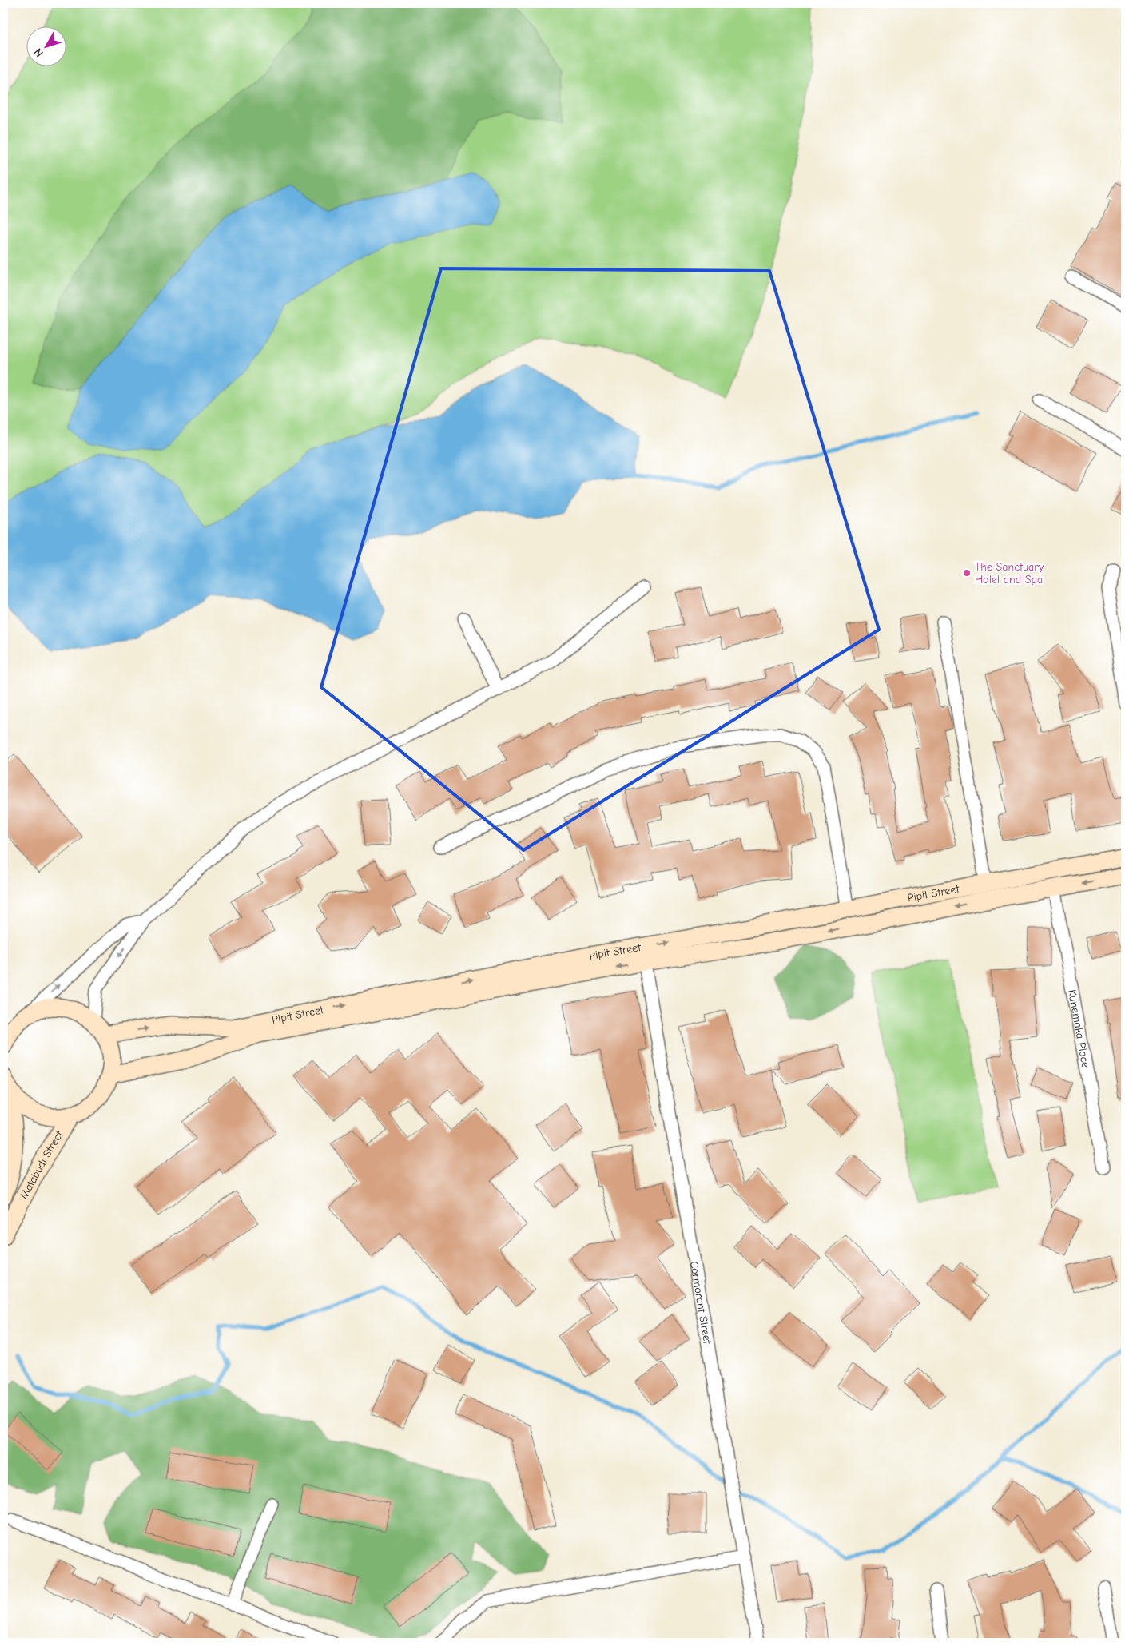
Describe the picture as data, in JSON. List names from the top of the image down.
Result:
{
  "streets": {
    "main road": ["Pipit Street", "Matabudi Street"],
    "street": ["Kunemaka Place", "Cormorant Street"]
  },
  "crossings": [
    ["Pipit Street", "Kunemaka Place"],
    ["Pipit Street", "Cormorant Street"]
  ],
  "places": ["The Sanctuary Hotel and Spa"],
  "north": "bottom left"
}
